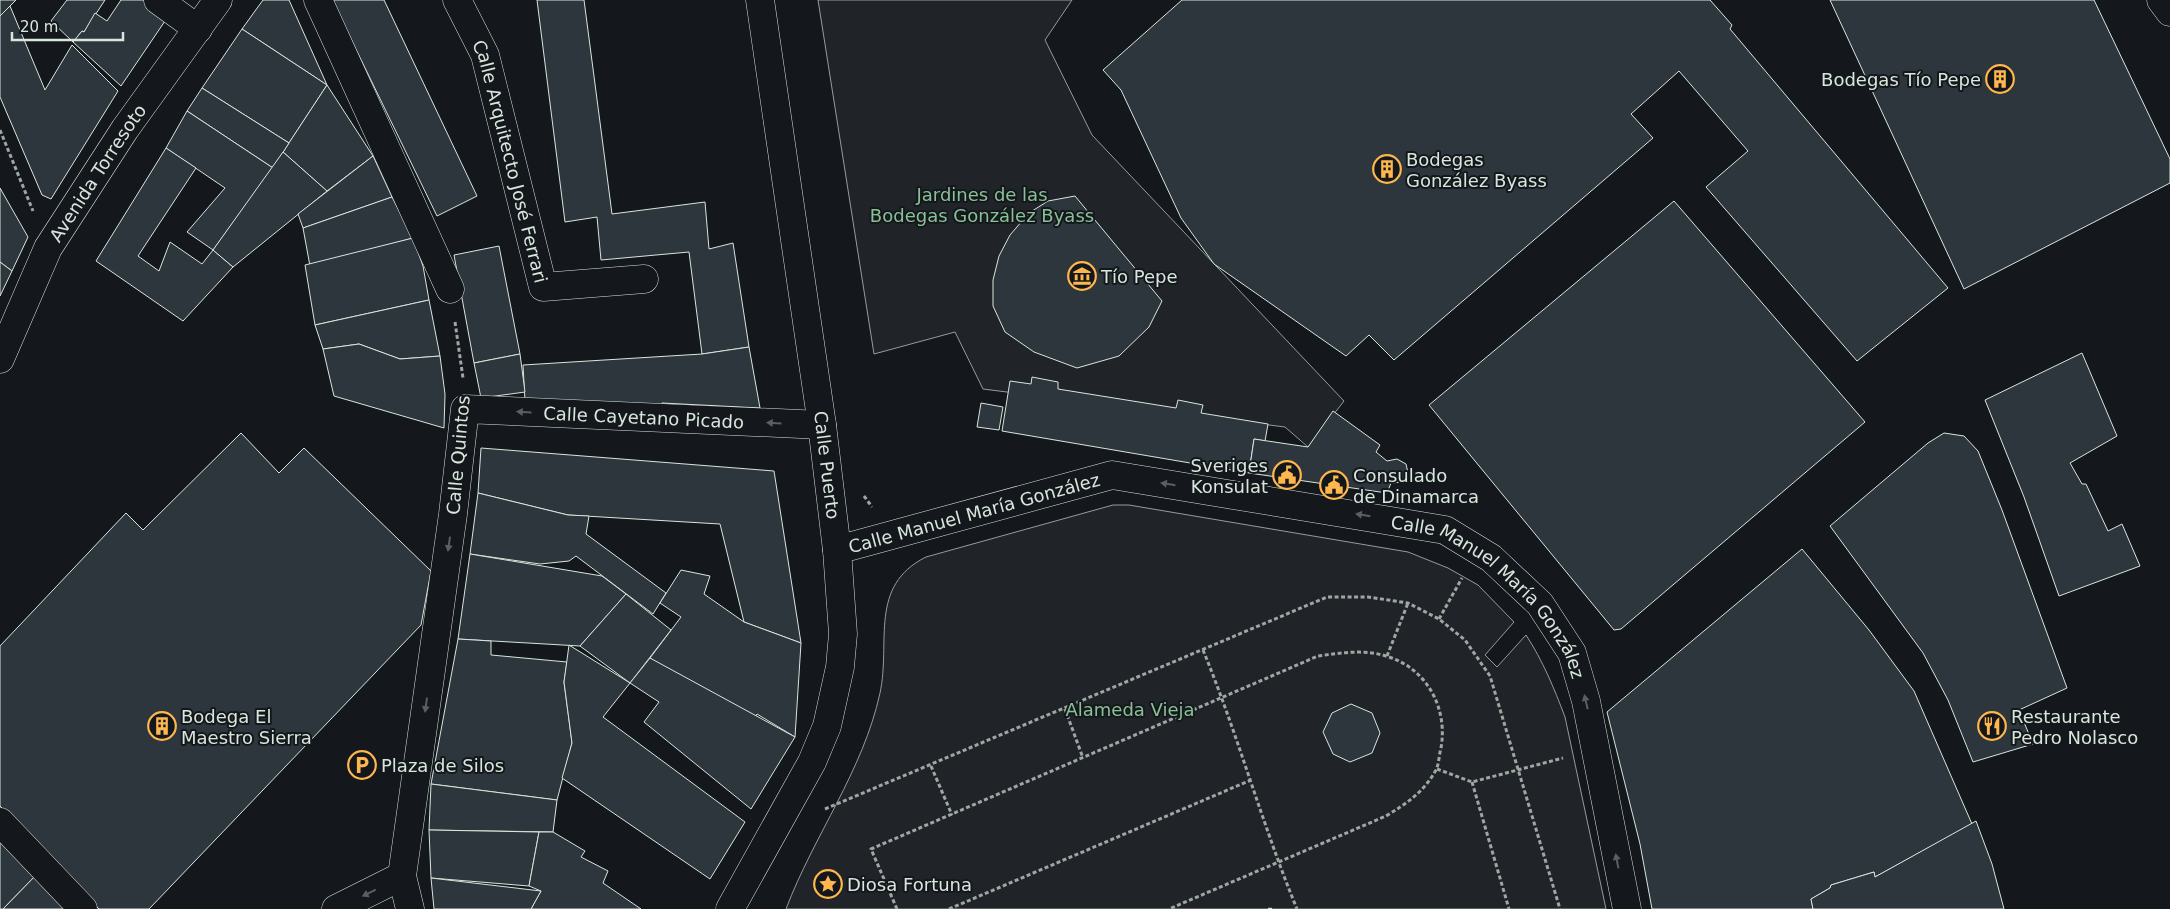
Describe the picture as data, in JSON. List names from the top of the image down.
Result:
{
  "streets": {
    "street": [
      "Calle Arquitecto José Ferrari",
      "Avenida Torresoto",
      "Calle Cayetano Picado",
      "Calle Quintos",
      "Calle Puerto",
      "Calle Manuel María González"
    ]
  },
  "crossings": [
    ["Calle Cayetano Picado", "Calle Quintos"],
    ["Calle Cayetano Picado", "Calle Puerto"],
    ["Calle Puerto", "Calle Manuel María González"]
  ],
  "one_way": ["Calle Cayetano Picado", "Calle Quintos", "Calle Manuel María González"],
  "parks": ["Jardines de las Bodegas González Byass", "Alameda Vieja"],
  "places": {
    "building": ["Bodegas Tío Pepe", "Bodegas González Byass", "Bodega El Maestro Sierra"],
    "museum": ["Tío Pepe"],
    "public building": ["Sveriges Konsulat", "Consulado de Dinamarca"],
    "restaurant": ["Restaurante Pedro Nolasco"],
    "parking": ["Plaza de Silos"],
    "place": ["Diosa Fortuna"]
  },
  "scale_bar": "20 m"
}
